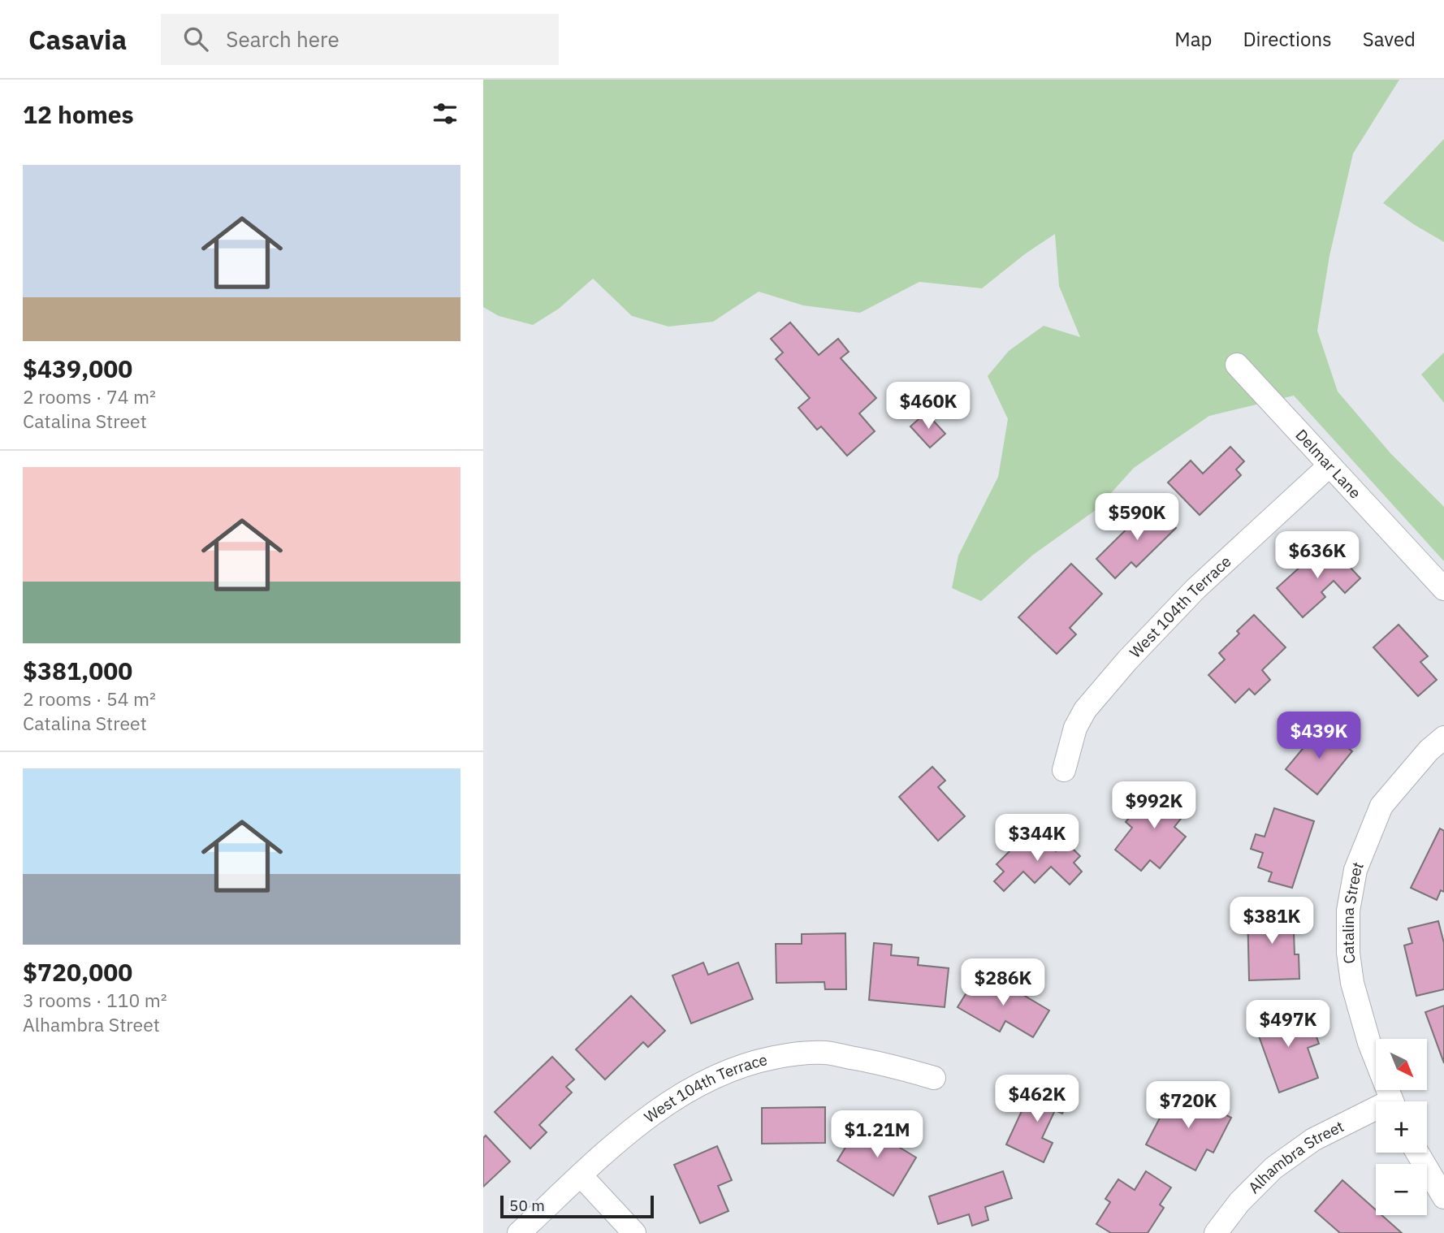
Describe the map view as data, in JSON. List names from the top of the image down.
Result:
{
  "streets": {
    "street": [
      "Delmar Lane",
      "West 104th Terrace",
      "Catalina Street",
      "Alhambra Street"
    ]
  },
  "crossings": [
    ["Delmar Lane", "West 104th Terrace"]
  ],
  "scale_bar": "50 m",
  "north": "bottom right",
  "page": {
    "header": "Casavia",
    "search": "Search here",
    "nav": ["Map", "Directions", "Saved"],
    "heading": "12 homes",
    "list": [
      {
        "name": "$439,000",
        "note": "2 rooms · 74 m² · Catalina Street"
      },
      {
        "name": "$381,000",
        "note": "2 rooms · 54 m² · Catalina Street"
      },
      {
        "name": "$720,000",
        "note": "3 rooms · 110 m² · Alhambra Street"
      }
    ],
    "price": [
      "$460K",
      "$590K",
      "$636K",
      "$439K",
      "$992K",
      "$344K",
      "$381K",
      "$286K",
      "$497K",
      "$462K",
      "$720K",
      "$1.21M"
    ],
    "map_buttons": ["+", "−"],
    "scale": "50 m"
  }
}
